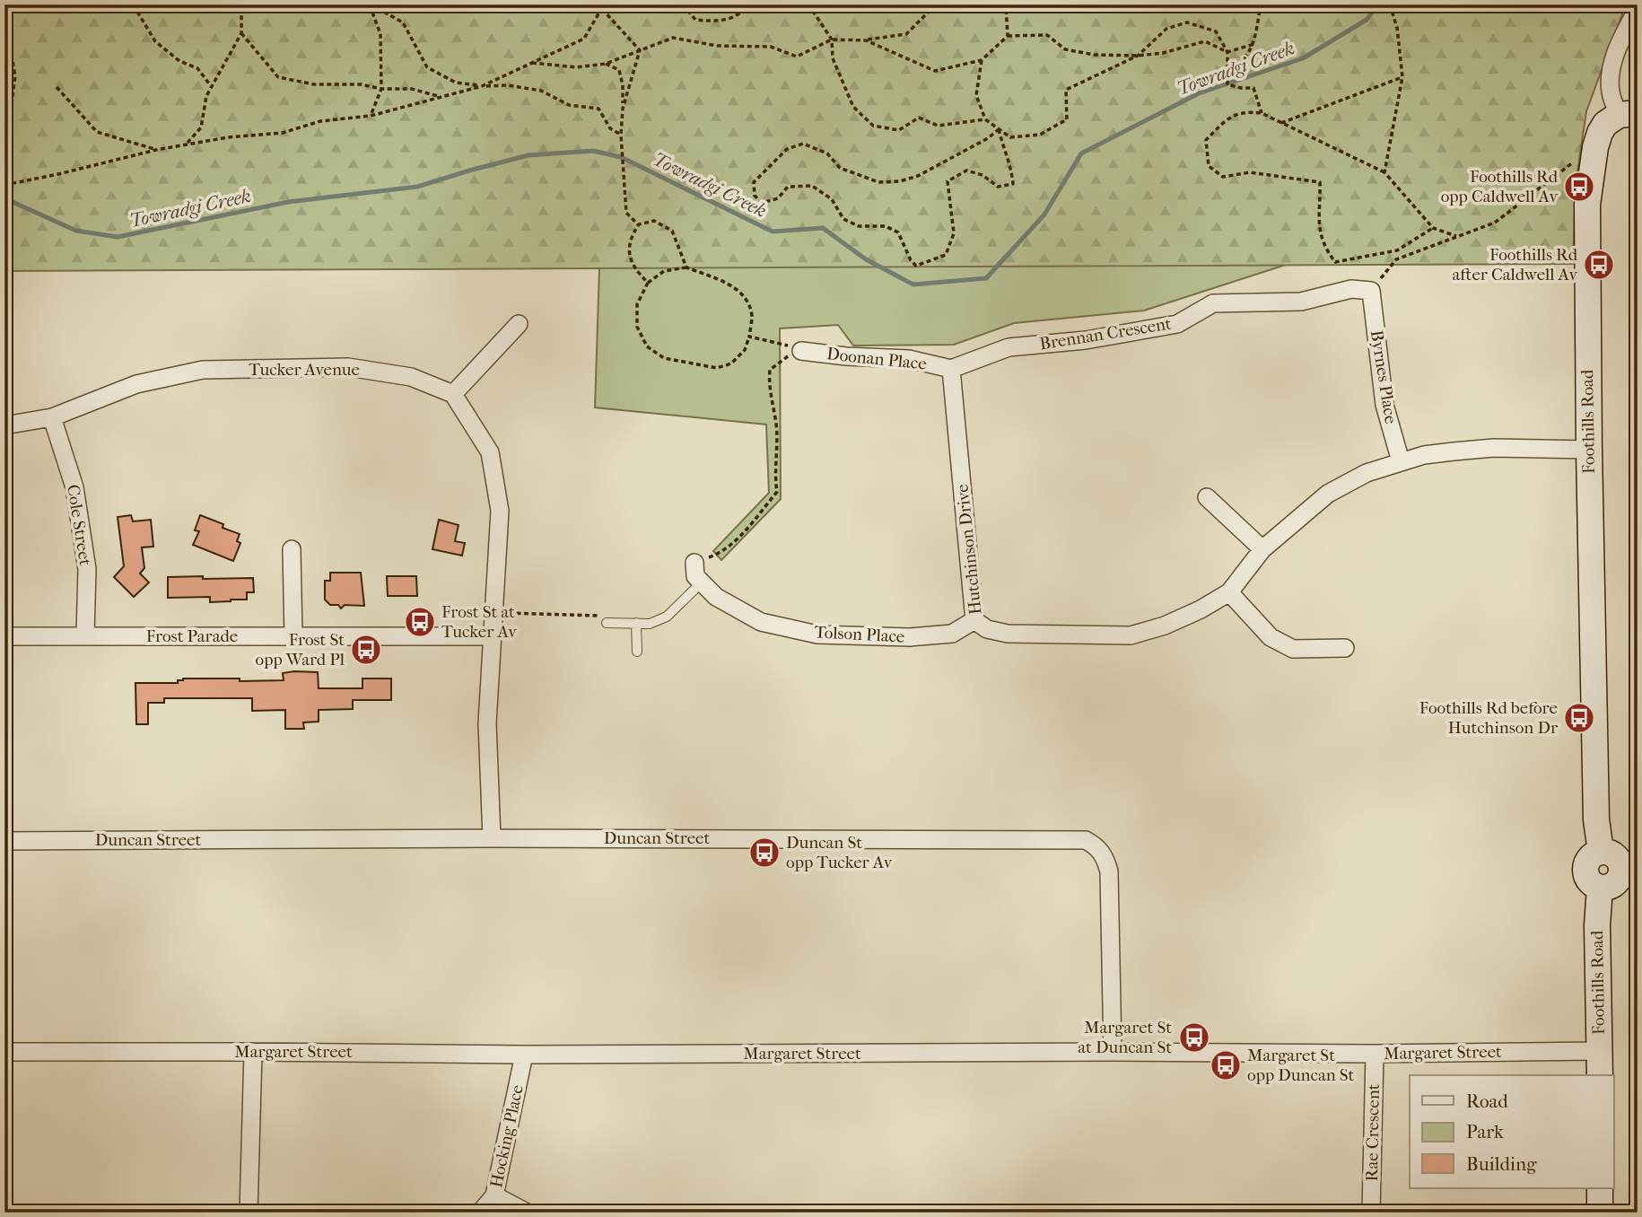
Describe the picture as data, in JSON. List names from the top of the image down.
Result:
{
  "streets": {
    "main road": ["Foothills Road"],
    "street": [
      "Brennan Crescent",
      "Doonan Place",
      "Tucker Avenue",
      "Byrnes Place",
      "Cole Street",
      "Hutchinson Drive",
      "Tolson Place",
      "Frost Parade",
      "Duncan Street",
      "Margaret Street",
      "Rae Crescent",
      "Hocking Place"
    ]
  },
  "crossings": [
    ["Brennan Crescent", "Doonan Place"],
    ["Brennan Crescent", "Byrnes Place"],
    ["Brennan Crescent", "Hutchinson Drive"],
    ["Doonan Place", "Hutchinson Drive"],
    ["Tucker Avenue", "Cole Street"],
    ["Byrnes Place", "Hutchinson Drive"],
    ["Foothills Road", "Hutchinson Drive"],
    ["Foothills Road", "Margaret Street"],
    ["Cole Street", "Frost Parade"],
    ["Hutchinson Drive", "Tolson Place"],
    ["Duncan Street", "Margaret Street"],
    ["Margaret Street", "Rae Crescent"],
    ["Margaret Street", "Hocking Place"]
  ],
  "water": ["Towradgi Creek"],
  "places": {
    "bus stop": [
      "Foothills Rd opp Caldwell Av",
      "Foothills Rd after Caldwell Av",
      "Frost St at Tucker Av",
      "Frost St opp Ward Pl",
      "Foothills Rd before Hutchinson Dr",
      "Duncan St opp Tucker Av",
      "Margaret St at Duncan St",
      "Margaret St opp Duncan St"
    ]
  },
  "legend": ["Road", "Park", "Building"]
}
